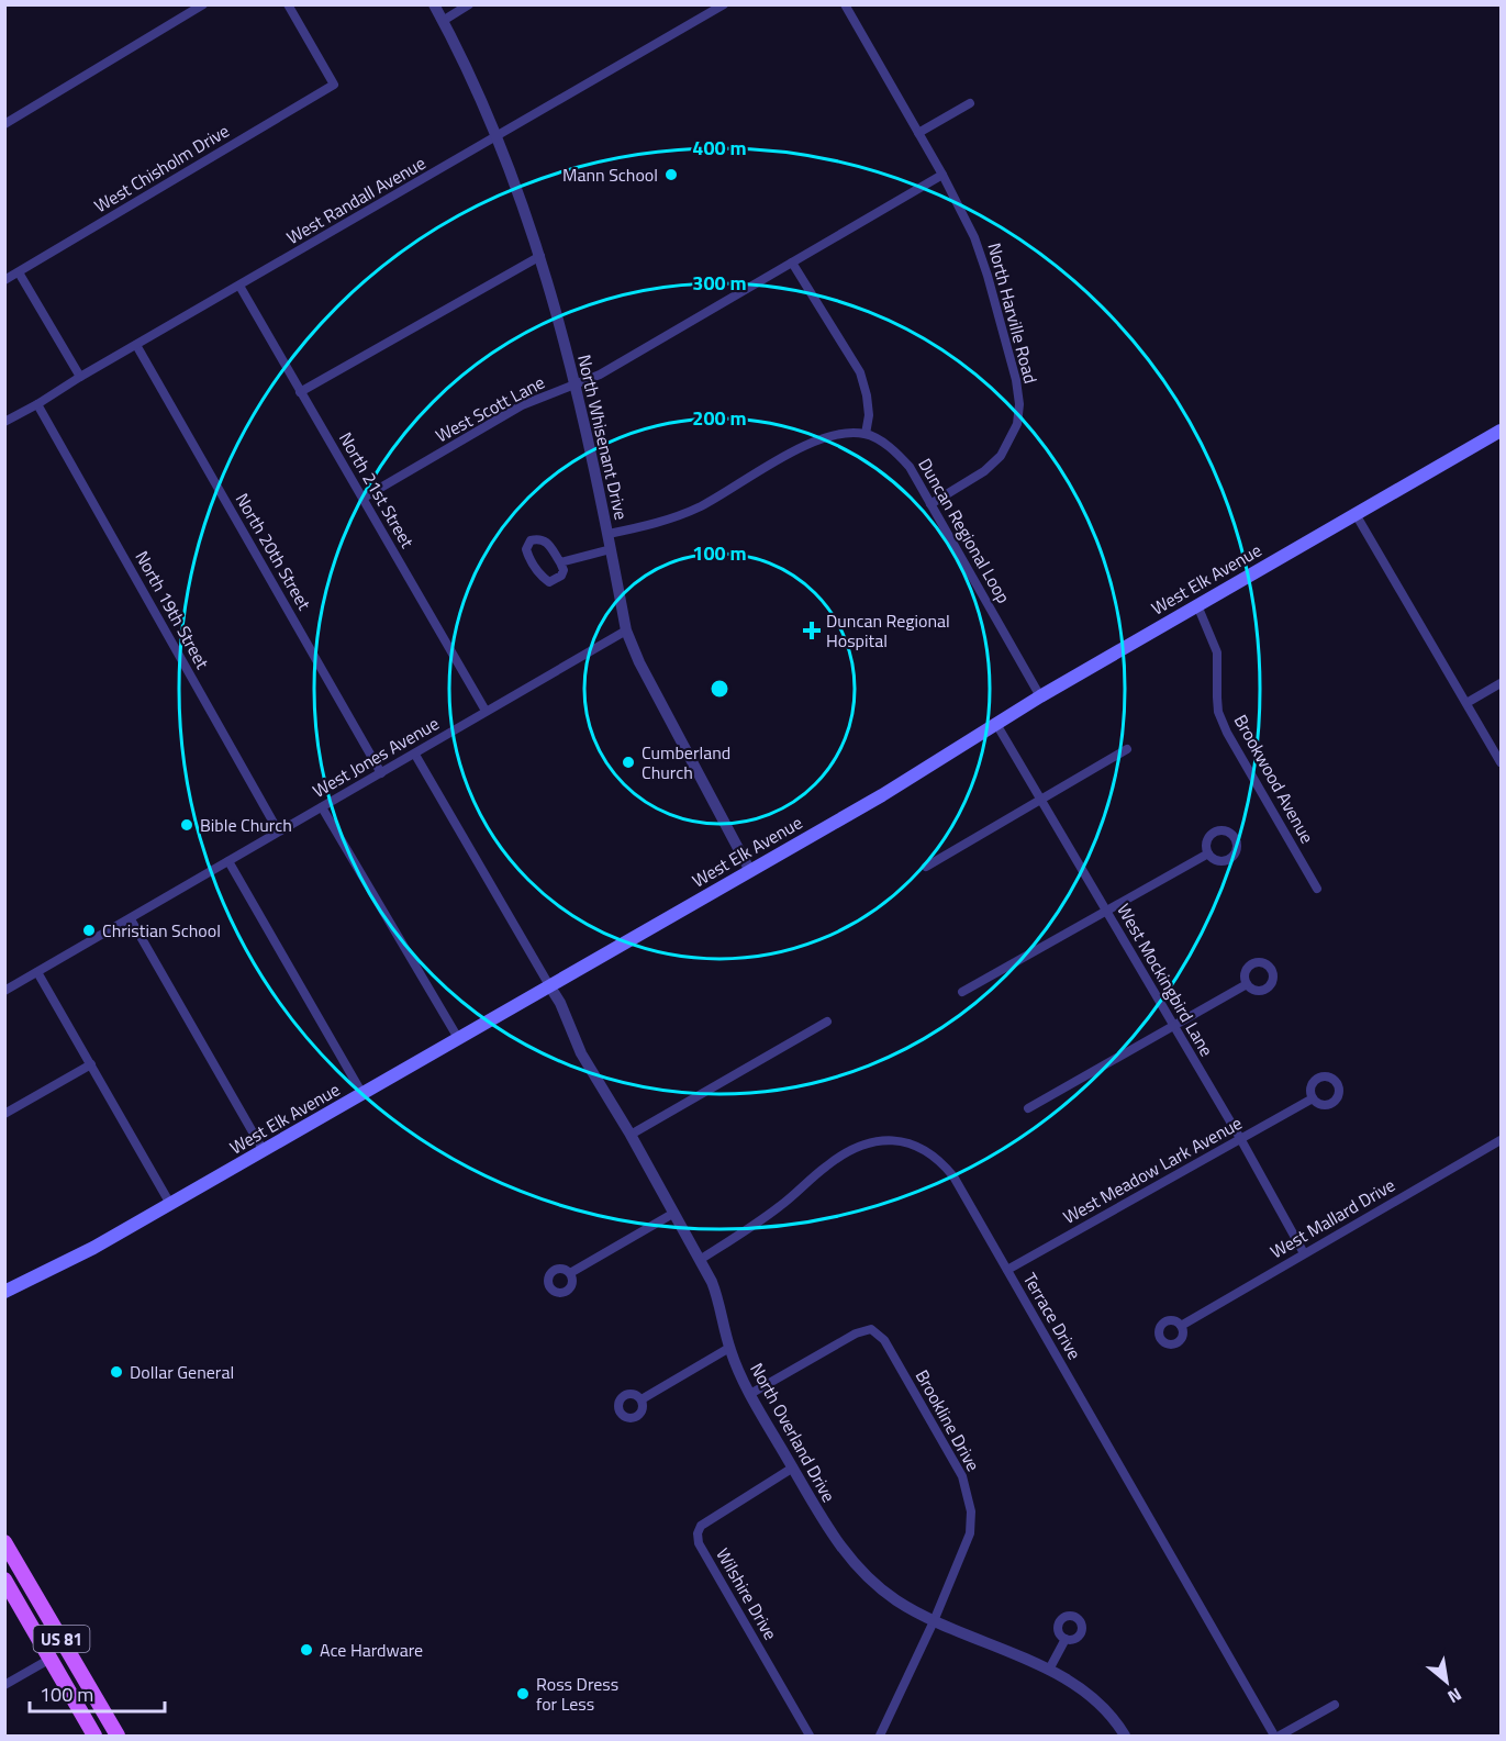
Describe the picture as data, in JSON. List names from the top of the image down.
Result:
{
  "streets": {
    "main road": ["West Elk Avenue", "US 81"],
    "street": [
      "West Chisholm Drive",
      "West Randall Avenue",
      "North Harville Road",
      "West Scott Lane",
      "North Whisenant Drive",
      "North 21st Street",
      "Duncan Regional Loop",
      "North 20th Street",
      "North 19th Street",
      "West Jones Avenue",
      "Brookwood Avenue",
      "West Mockingbird Lane",
      "West Meadow Lark Avenue",
      "West Mallard Drive",
      "Terrace Drive",
      "Brookline Drive",
      "North Overland Drive",
      "Wilshire Drive"
    ]
  },
  "crossings": [
    ["West Randall Avenue", "North Whisenant Drive"],
    ["West Randall Avenue", "North 21st Street"],
    ["West Randall Avenue", "North 20th Street"],
    ["West Randall Avenue", "North 19th Street"],
    ["North Harville Road", "West Scott Lane"],
    ["North Harville Road", "Duncan Regional Loop"],
    ["West Scott Lane", "North Whisenant Drive"],
    ["West Scott Lane", "North 21st Street"],
    ["North Whisenant Drive", "West Elk Avenue"],
    ["North Whisenant Drive", "West Jones Avenue"],
    ["North 21st Street", "West Jones Avenue"],
    ["Duncan Regional Loop", "West Elk Avenue"],
    ["North 20th Street", "West Jones Avenue"],
    ["West Elk Avenue", "Brookwood Avenue"],
    ["West Elk Avenue", "West Mockingbird Lane"],
    ["West Elk Avenue", "North Overland Drive"],
    ["North 19th Street", "West Jones Avenue"],
    ["West Mockingbird Lane", "West Meadow Lark Avenue"],
    ["West Mockingbird Lane", "West Mallard Drive"],
    ["West Meadow Lark Avenue", "Terrace Drive"],
    ["Terrace Drive", "North Overland Drive"],
    ["Brookline Drive", "North Overland Drive"],
    ["North Overland Drive", "Wilshire Drive"]
  ],
  "places": {
    "other": [
      "Mann School",
      "Cumberland Church",
      "Bible Church",
      "Christian School",
      "Dollar General",
      "Ace Hardware",
      "Ross Dress for Less"
    ],
    "health": ["Duncan Regional Hospital"]
  },
  "scale_bar": "100 m",
  "north": "bottom right",
  "rings": [
    "400 m",
    "300 m",
    "200 m",
    "100 m"
  ]
}
